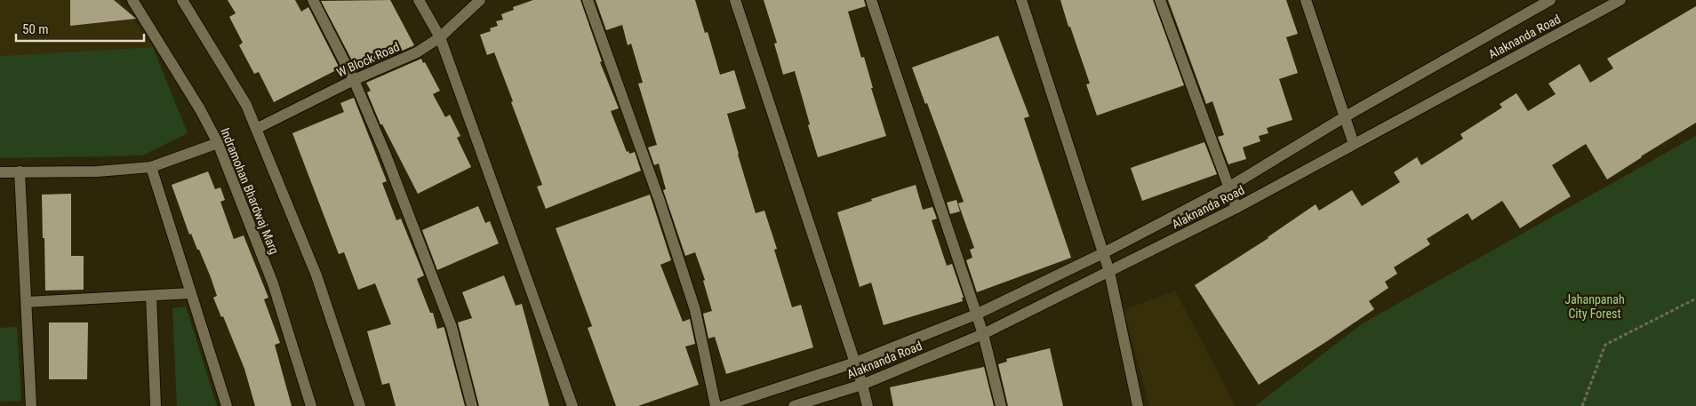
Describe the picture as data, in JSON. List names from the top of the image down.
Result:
{
  "streets": {
    "street": ["Alaknanda Road", "W Block Road", "Indramohan Bhardwaj Marg"]
  },
  "parks": ["Jahanpanah City Forest"],
  "scale_bar": "50 m"
}
